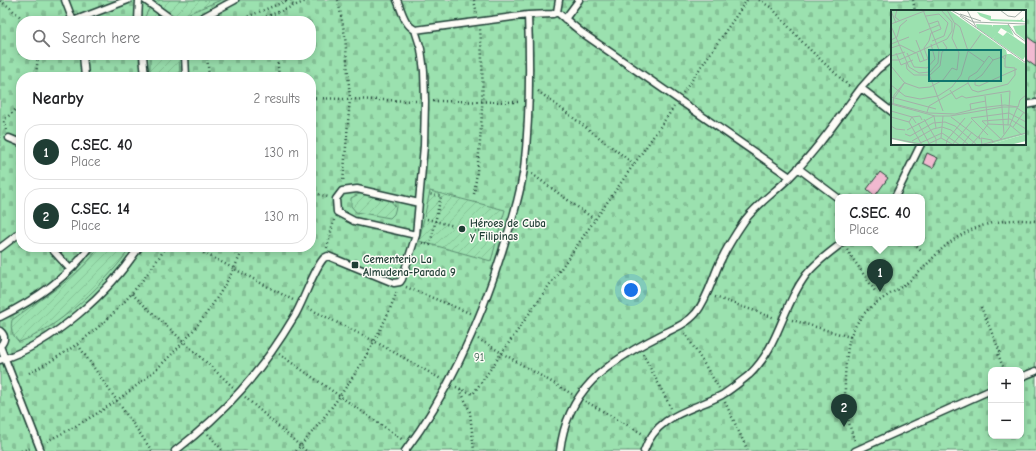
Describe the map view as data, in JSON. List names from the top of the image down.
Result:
{
  "parks": ["91"],
  "places": {
    "other": ["Héroes de Cuba y Filipinas"],
    "transit": ["Cementerio La Almudena-Parada 9"]
  },
  "page": {
    "search": "Search here",
    "heading": ["Nearby", "2 results"],
    "list": [
      {
        "mark": "1",
        "name": "C.SEC. 40",
        "note": "Place",
        "value": "130 m"
      },
      {
        "mark": "2",
        "name": "C.SEC. 14",
        "note": "Place",
        "value": "130 m"
      }
    ],
    "popup": ["C.SEC. 40", "Place"],
    "pins": ["1", "2"],
    "map_buttons": ["+", "−"]
  }
}
